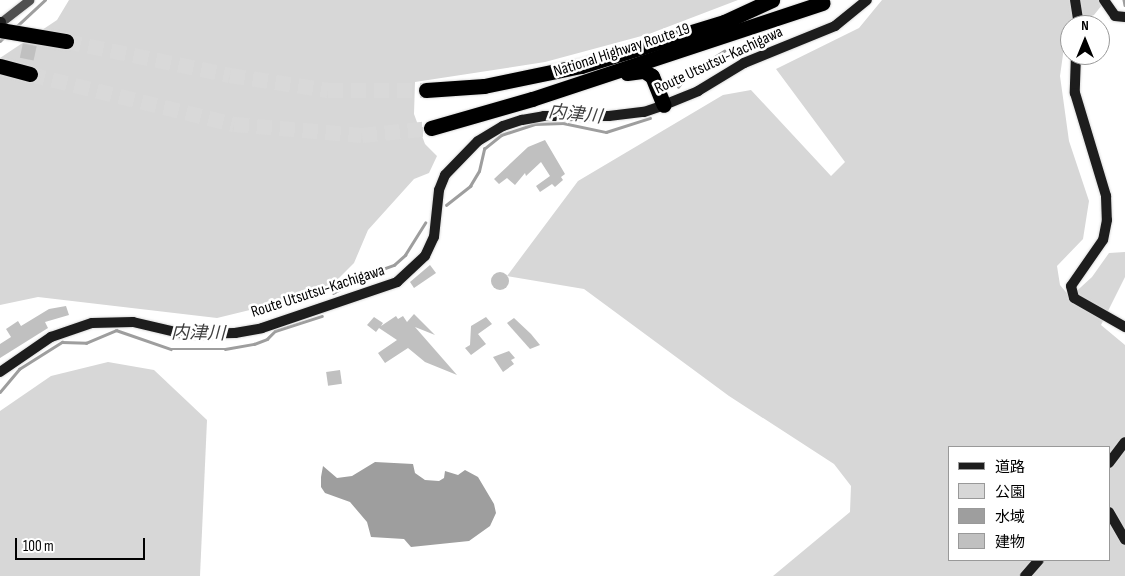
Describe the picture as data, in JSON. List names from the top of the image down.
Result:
{
  "streets": {
    "highway": ["National Highway Route 19"],
    "main road": ["Route Utsutsu-Kachigawa"]
  },
  "water": ["内津川"],
  "legend": [
    "道路",
    "公園",
    "水域",
    "建物"
  ],
  "scale_bar": "100 m",
  "north": "top"
}
